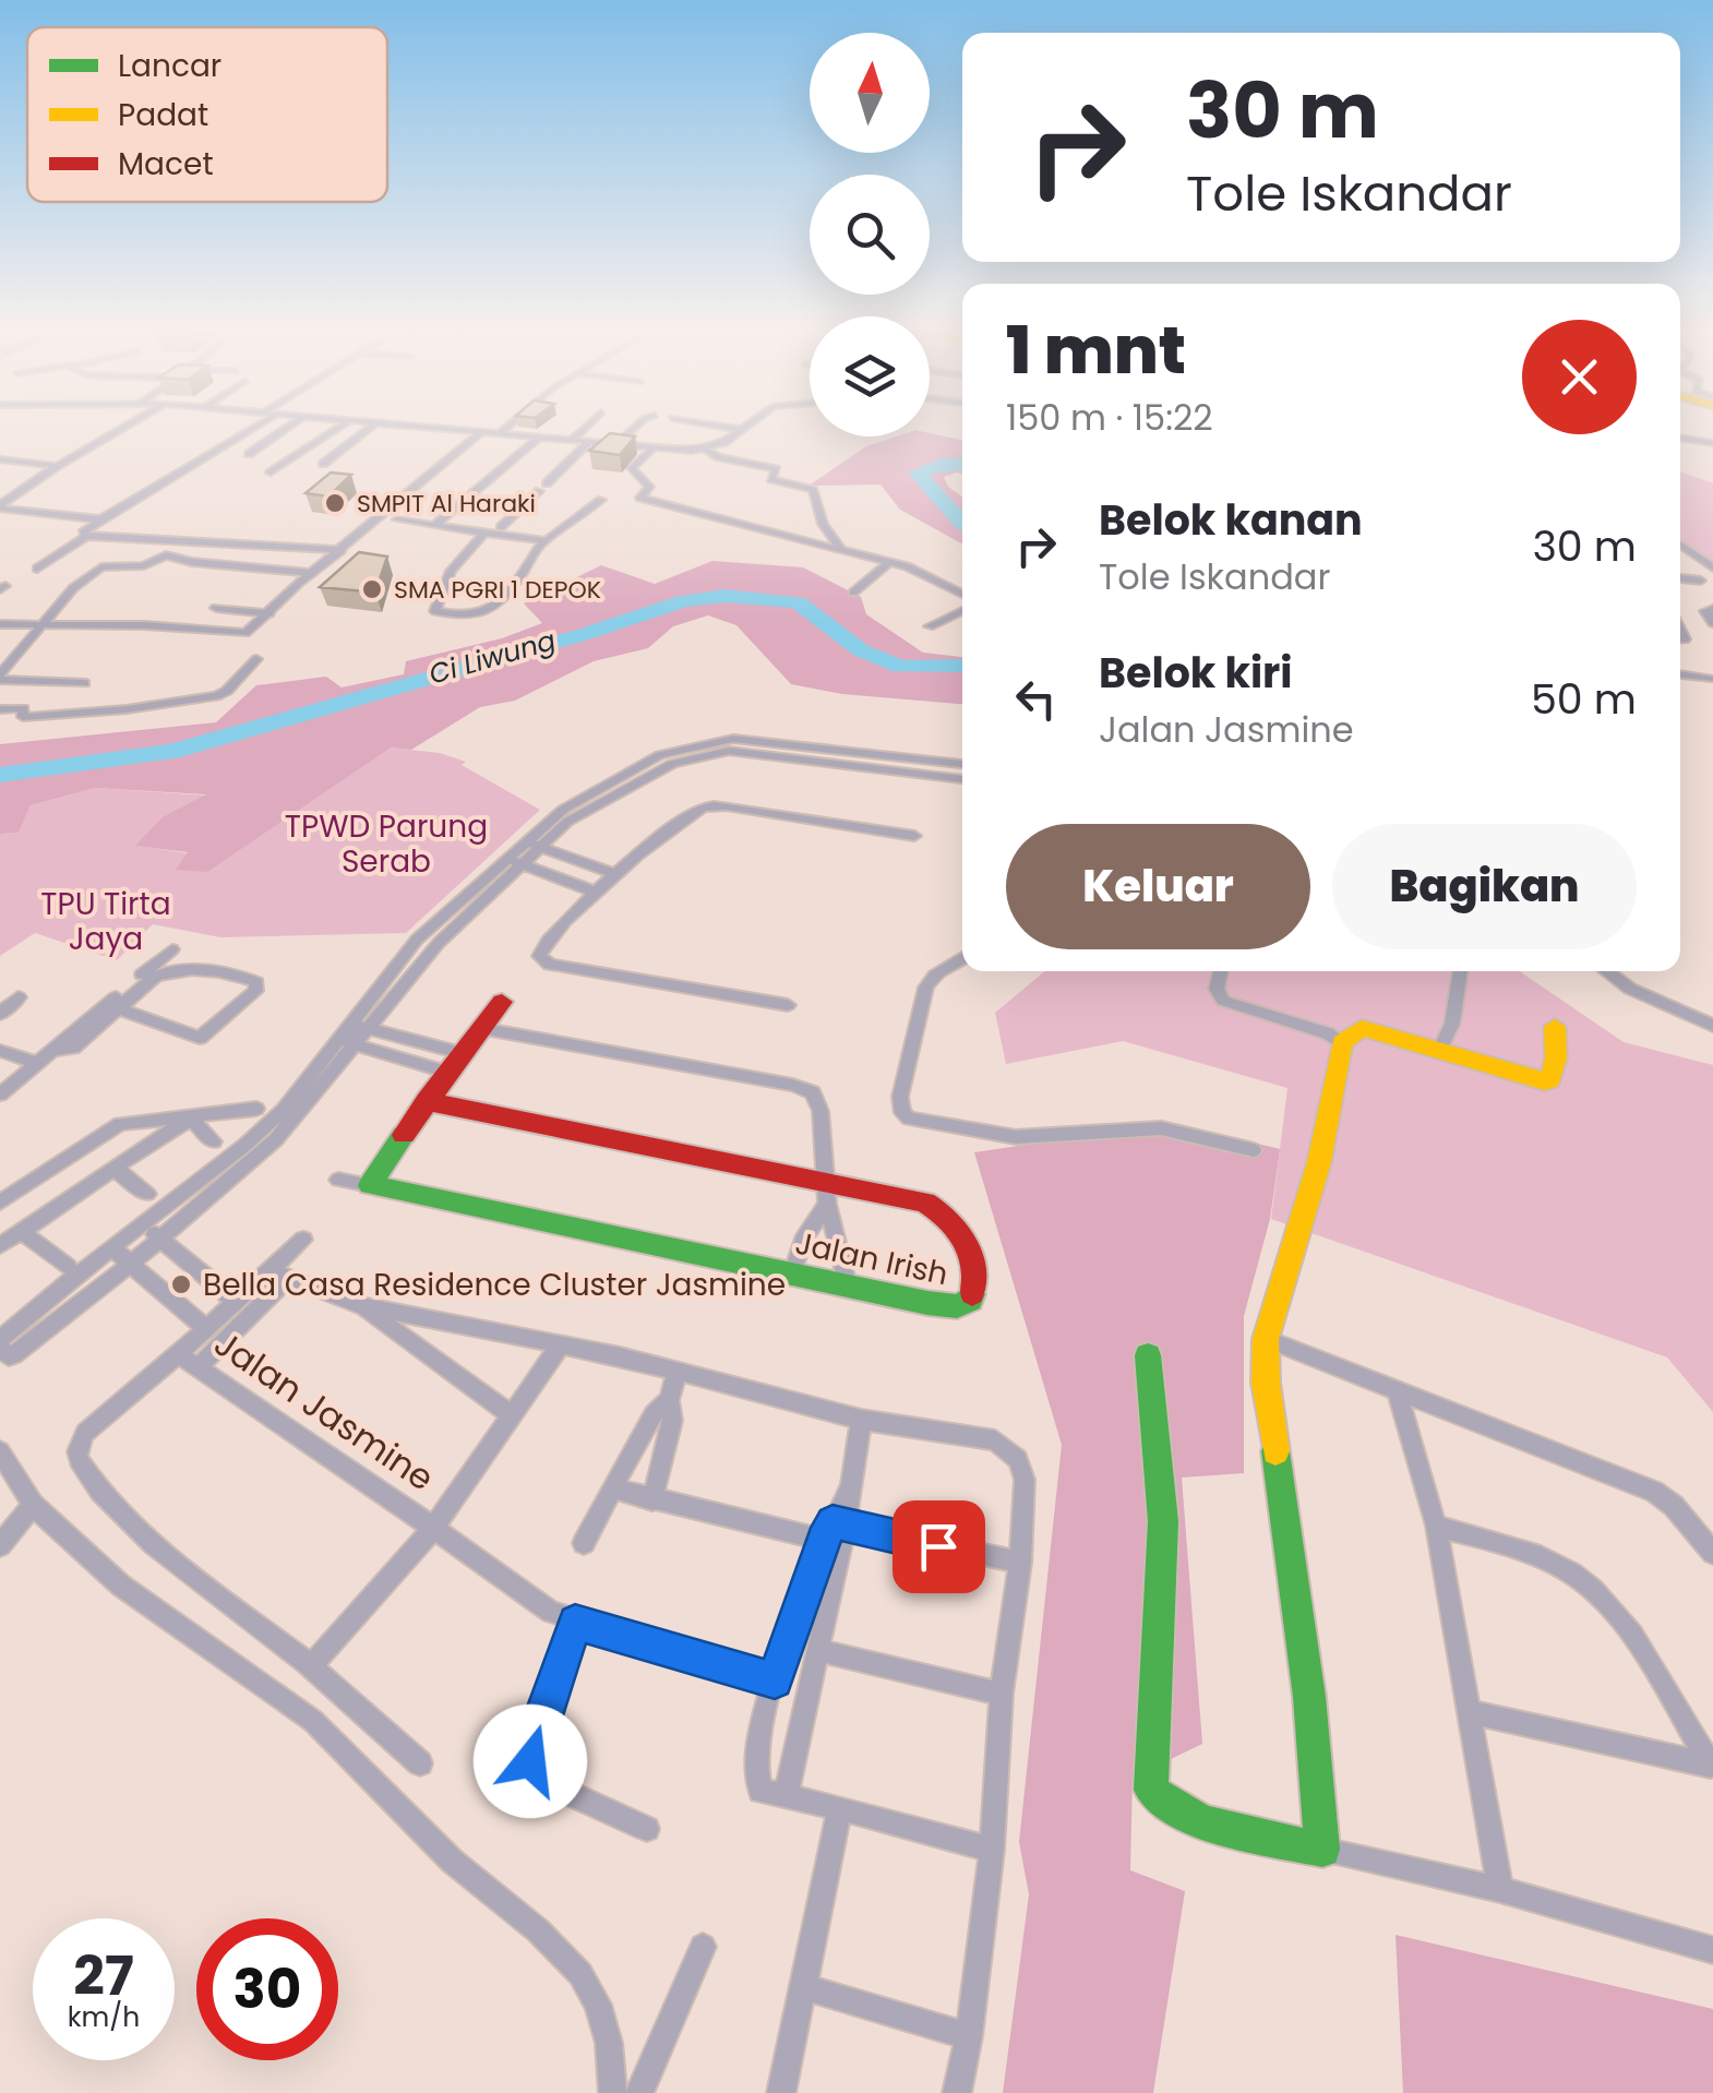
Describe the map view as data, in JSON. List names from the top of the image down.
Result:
{
  "streets": {
    "street": ["Jalan Irish", "Jalan Jasmine"]
  },
  "water": ["Ci Liwung"],
  "parks": ["TPWD Parung Serab", "TPU Tirta Jaya"],
  "places": ["SMPIT Al Haraki", "SMA PGRI 1 DEPOK", "Bella Casa Residence Cluster Jasmine"],
  "legend": ["Lancar", "Padat", "Macet"],
  "north": "top",
  "page": {
    "turn": ["30 m", "Tole Iskandar"],
    "heading": ["1 mnt", "150 m · 15:22"],
    "list": [
      {
        "name": "Belok kanan",
        "note": "Tole Iskandar",
        "value": "30 m"
      },
      {
        "name": "Belok kiri",
        "note": "Jalan Jasmine",
        "value": "50 m"
      }
    ],
    "buttons": ["Keluar", "Bagikan"],
    "speed": "27 km/h",
    "limit": "30"
  }
}
